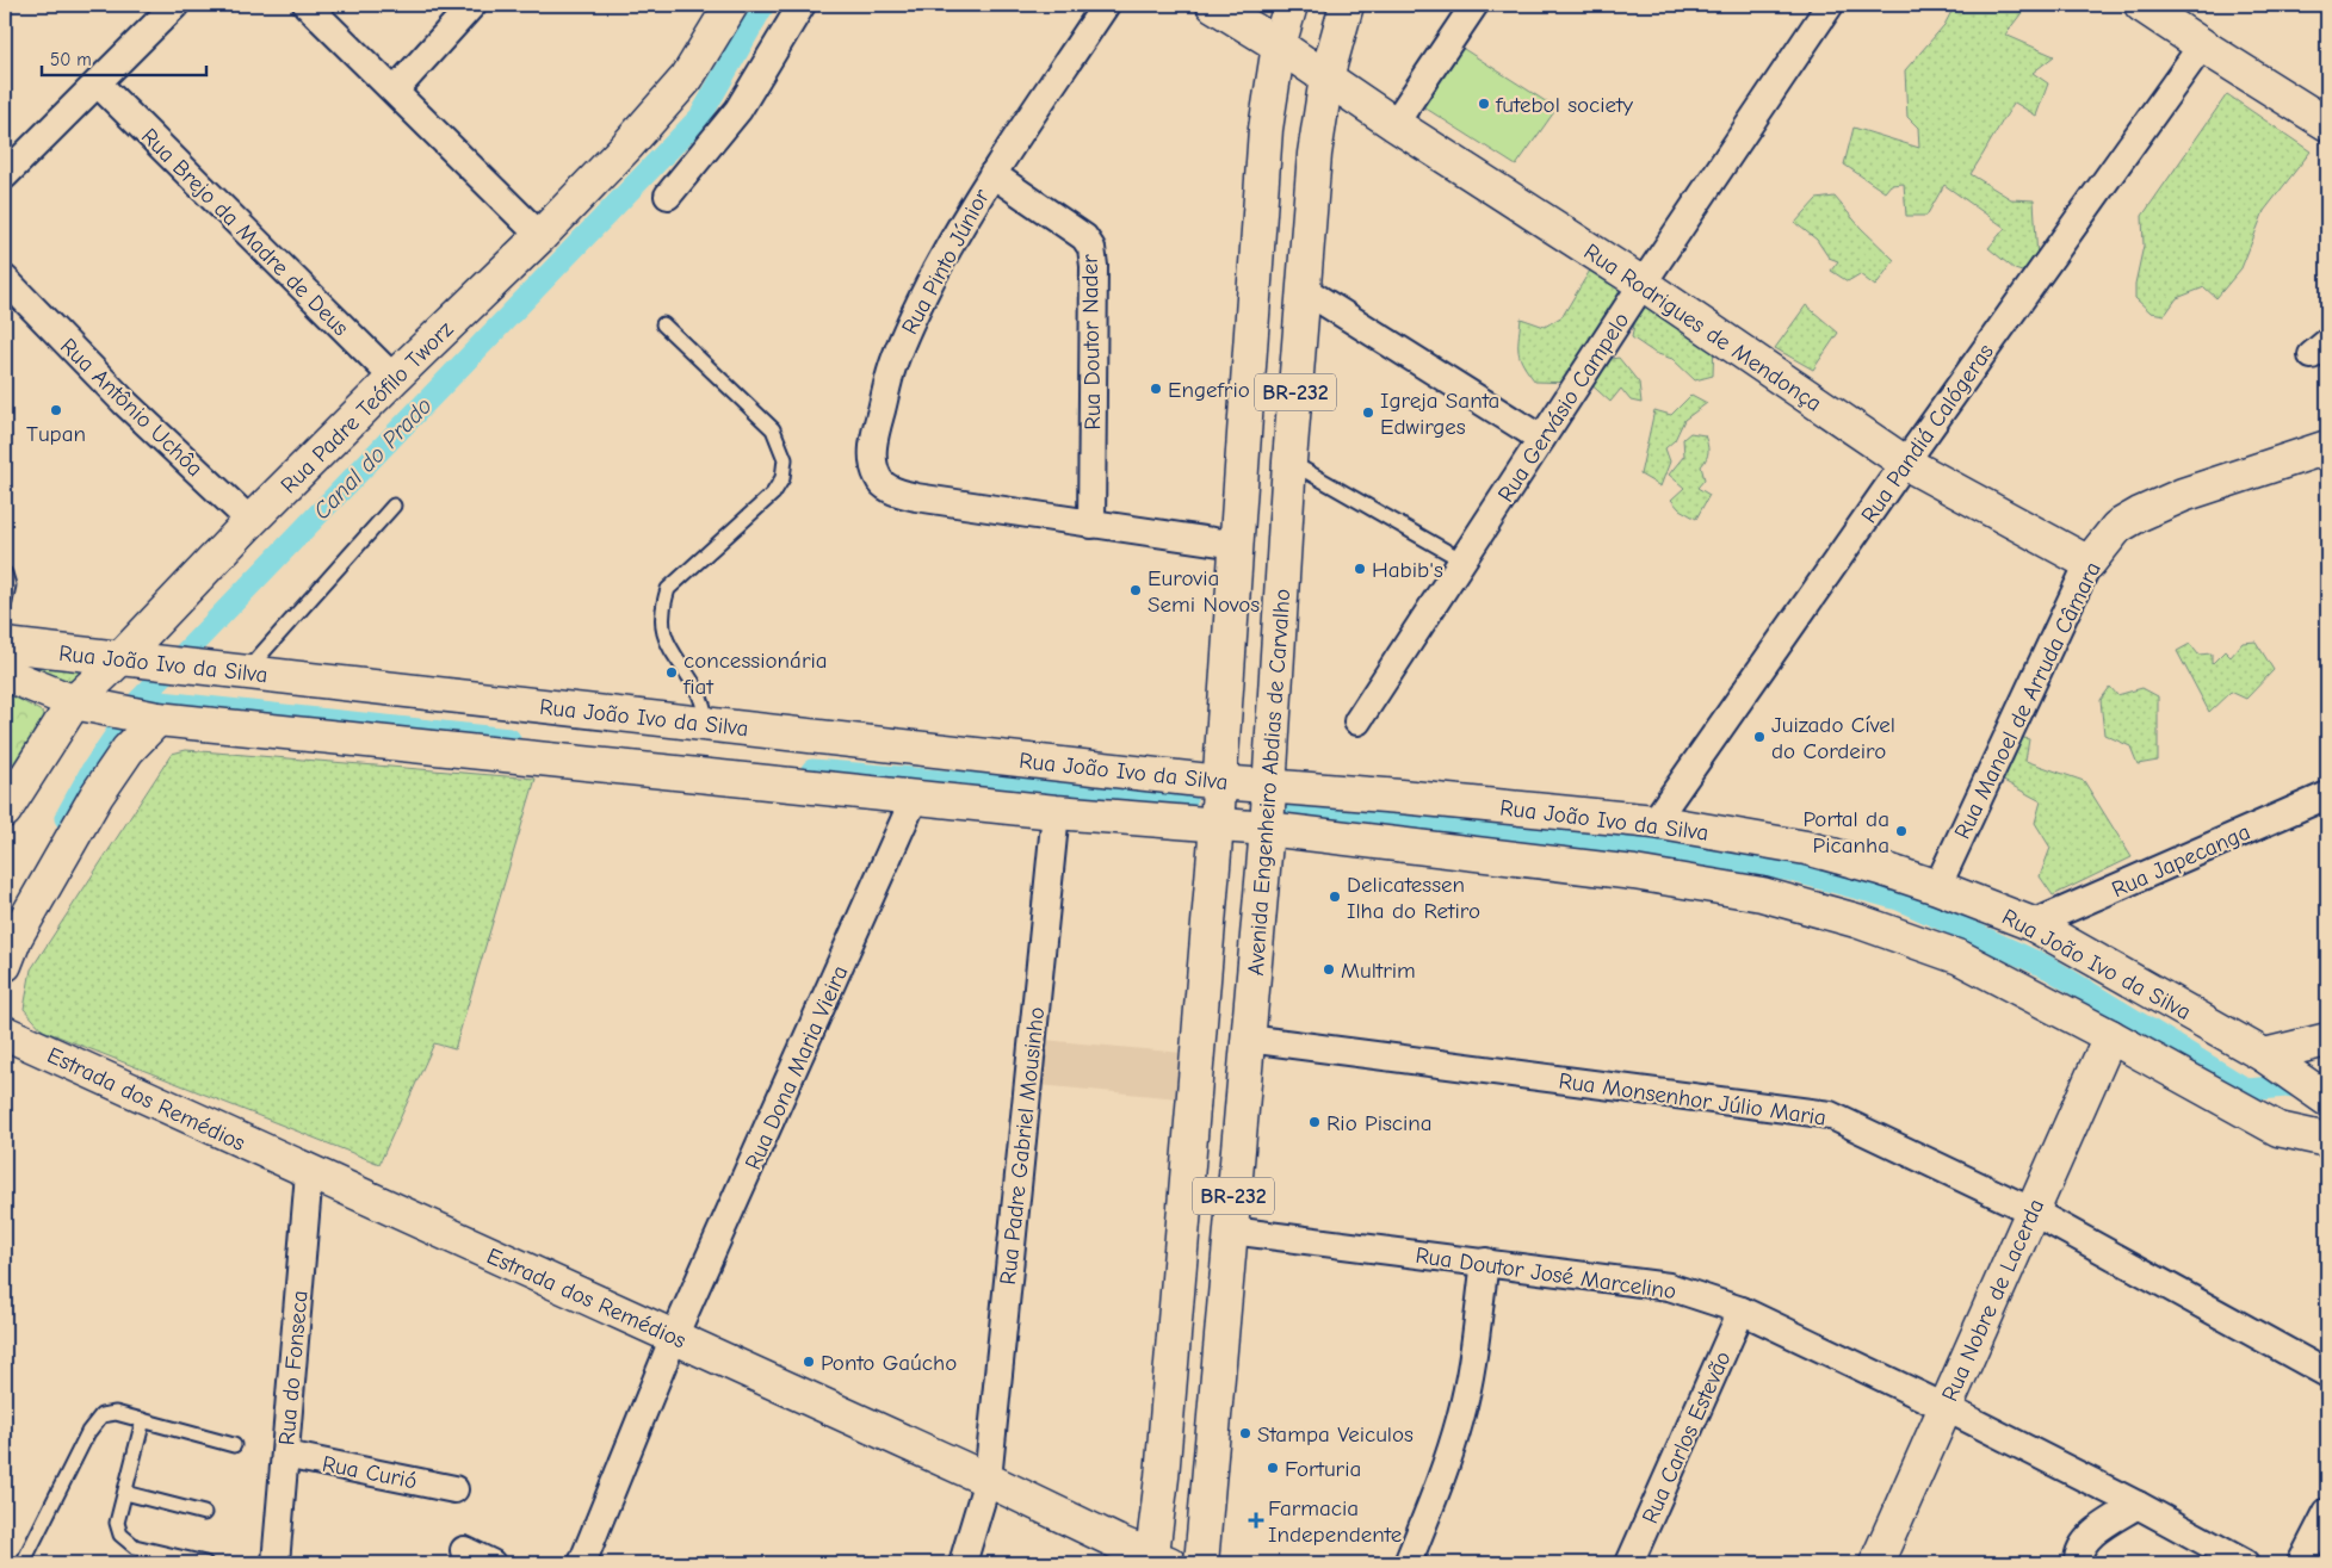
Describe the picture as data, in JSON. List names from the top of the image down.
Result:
{
  "streets": {
    "main road": [
      "Rua Rodrigues de Mendonça",
      "BR-232",
      "Rua Padre Teófilo Tworz",
      "Rua João Ivo da Silva",
      "Rua Manoel de Arruda Câmara",
      "Avenida Engenheiro Abdias de Carvalho",
      "Estrada dos Remédios",
      "Rua Nobre de Lacerda"
    ],
    "street": [
      "Rua Brejo da Madre de Deus",
      "Rua Pinto Júnior",
      "Rua Doutor Nader",
      "Rua Antônio Uchôa",
      "Rua Gervásio Campelo",
      "Rua Pandiá Calógeras",
      "Rua Japecanga",
      "Rua Dona Maria Vieira",
      "Rua Monsenhor Júlio Maria",
      "Rua Padre Gabriel Mousinho",
      "Rua Doutor José Marcelino",
      "Rua do Fonseca",
      "Rua Carlos Estevão",
      "Rua Curió"
    ]
  },
  "crossings": [
    ["Rua Brejo da Madre de Deus", "Rua Padre Teófilo Tworz"],
    ["Rua Pinto Júnior", "Rua Doutor Nader"],
    ["Rua Rodrigues de Mendonça", "BR-232"],
    ["Rua Rodrigues de Mendonça", "Rua Gervásio Campelo"],
    ["Rua Rodrigues de Mendonça", "Rua Pandiá Calógeras"],
    ["Rua Rodrigues de Mendonça", "Rua Manoel de Arruda Câmara"],
    ["Rua Rodrigues de Mendonça", "Avenida Engenheiro Abdias de Carvalho"],
    ["BR-232", "Rua João Ivo da Silva"],
    ["BR-232", "Estrada dos Remédios"],
    ["Rua Antônio Uchôa", "Rua Padre Teófilo Tworz"],
    ["Rua Padre Teófilo Tworz", "Rua João Ivo da Silva"],
    ["Rua Pandiá Calógeras", "Rua João Ivo da Silva"],
    ["Rua João Ivo da Silva", "Rua Manoel de Arruda Câmara"],
    ["Rua João Ivo da Silva", "Avenida Engenheiro Abdias de Carvalho"],
    ["Rua João Ivo da Silva", "Rua Japecanga"],
    ["Rua João Ivo da Silva", "Rua Dona Maria Vieira"],
    ["Rua João Ivo da Silva", "Rua Padre Gabriel Mousinho"],
    ["Rua João Ivo da Silva", "Rua Nobre de Lacerda"],
    ["Avenida Engenheiro Abdias de Carvalho", "Rua Monsenhor Júlio Maria"],
    ["Avenida Engenheiro Abdias de Carvalho", "Rua Doutor José Marcelino"],
    ["Rua Dona Maria Vieira", "Estrada dos Remédios"],
    ["Estrada dos Remédios", "Rua Padre Gabriel Mousinho"],
    ["Estrada dos Remédios", "Rua do Fonseca"],
    ["Rua Monsenhor Júlio Maria", "Rua Nobre de Lacerda"],
    ["Rua Doutor José Marcelino", "Rua Nobre de Lacerda"],
    ["Rua Doutor José Marcelino", "Rua Carlos Estevão"],
    ["Rua do Fonseca", "Rua Curió"]
  ],
  "water": ["Canal do Prado"],
  "places": {
    "other": [
      "futebol society",
      "Engefrio",
      "Tupan",
      "Igreja Santa Edwirges",
      "Habib's",
      "Eurovia Semi Novos",
      "concessionária fiat",
      "Juizado Cível do Cordeiro",
      "Portal da Picanha",
      "Delicatessen Ilha do Retiro",
      "Multrim",
      "Rio Piscina",
      "Ponto Gaúcho",
      "Stampa Veiculos",
      "Forturia"
    ],
    "health": ["Farmacia Independente"]
  },
  "scale_bar": "50 m"
}
